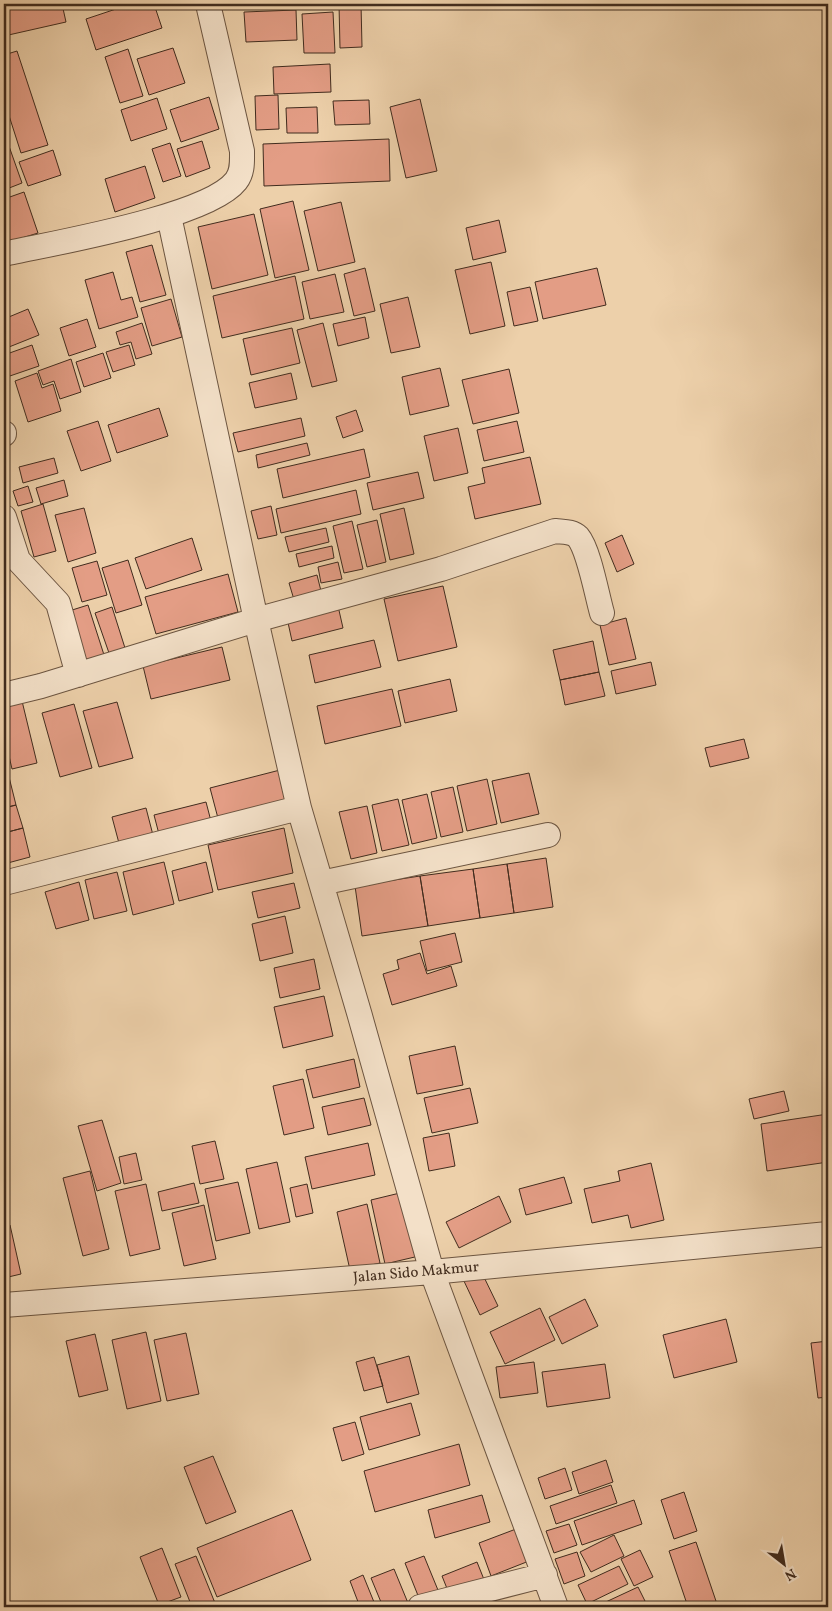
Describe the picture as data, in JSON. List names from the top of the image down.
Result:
{
  "streets": {
    "street": ["Jalan Sido Makmur"]
  },
  "north": "bottom right"
}
